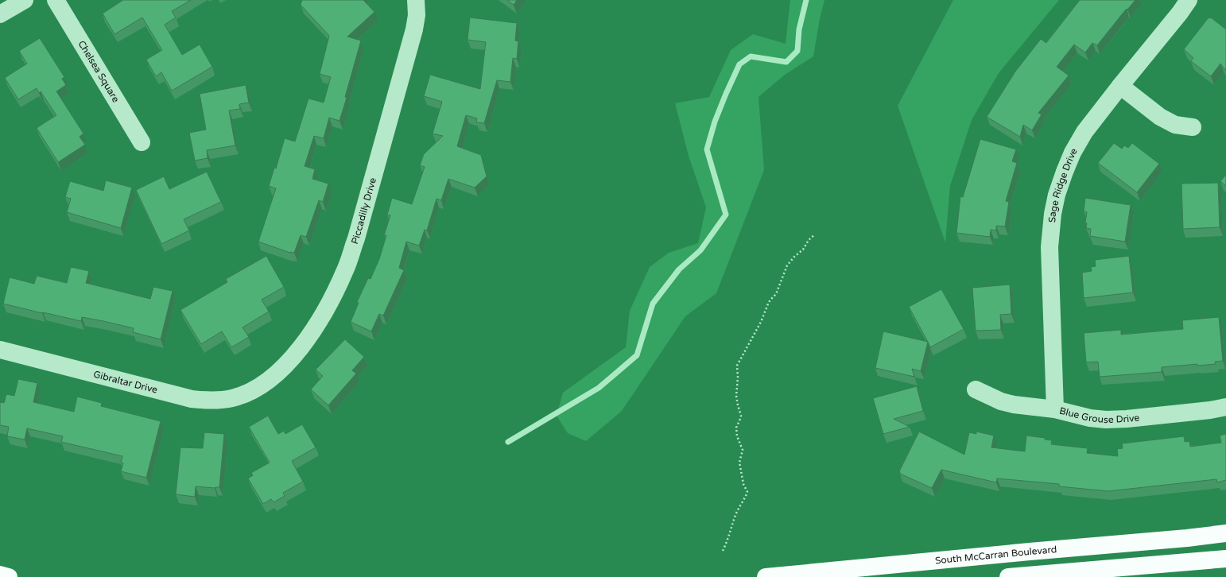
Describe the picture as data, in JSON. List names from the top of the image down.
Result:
{
  "streets": {
    "main road": ["South McCarran Boulevard"],
    "street": [
      "Chelsea Square",
      "Sage Ridge Drive",
      "Piccadilly Drive",
      "Gibraltar Drive",
      "Blue Grouse Drive"
    ]
  },
  "crossings": [
    ["Sage Ridge Drive", "Blue Grouse Drive"],
    ["Piccadilly Drive", "Gibraltar Drive"]
  ]
}
